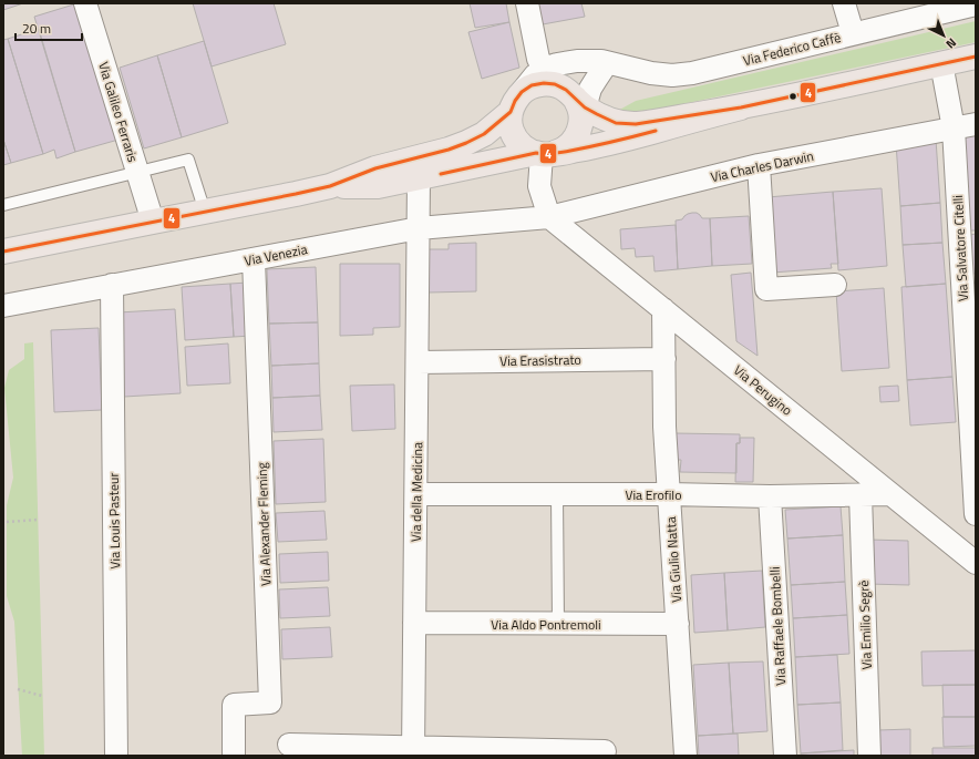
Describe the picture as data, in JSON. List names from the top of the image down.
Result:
{
  "streets": {
    "street": [
      "Via Federico Caffè",
      "Via Galileo Ferraris",
      "Via Charles Darwin",
      "Via Salvatore Citelli",
      "Via Venezia",
      "Via Erasistrato",
      "Via Perugino",
      "Via della Medicina",
      "Via Erofilo",
      "Via Louis Pasteur",
      "Via Alexander Fleming",
      "Via Giulio Natta",
      "Via Aldo Pontremoli",
      "Via Emilio Segrè",
      "Via Raffaele Bombelli"
    ]
  },
  "crossings": [
    ["Via Charles Darwin", "Via Salvatore Citelli"],
    ["Via Charles Darwin", "Via Venezia"],
    ["Via Charles Darwin", "Via Perugino"],
    ["Via Venezia", "Via Perugino"],
    ["Via Venezia", "Via della Medicina"],
    ["Via Venezia", "Via Louis Pasteur"],
    ["Via Venezia", "Via Alexander Fleming"],
    ["Via Erasistrato", "Via della Medicina"],
    ["Via Erasistrato", "Via Giulio Natta"],
    ["Via Perugino", "Via Erofilo"],
    ["Via Perugino", "Via Giulio Natta"],
    ["Via della Medicina", "Via Erofilo"],
    ["Via della Medicina", "Via Aldo Pontremoli"],
    ["Via Erofilo", "Via Giulio Natta"],
    ["Via Erofilo", "Via Emilio Segrè"],
    ["Via Erofilo", "Via Raffaele Bombelli"],
    ["Via Giulio Natta", "Via Aldo Pontremoli"]
  ],
  "lines": ["transit line 4"],
  "scale_bar": "20 m",
  "north": "bottom right"
}
